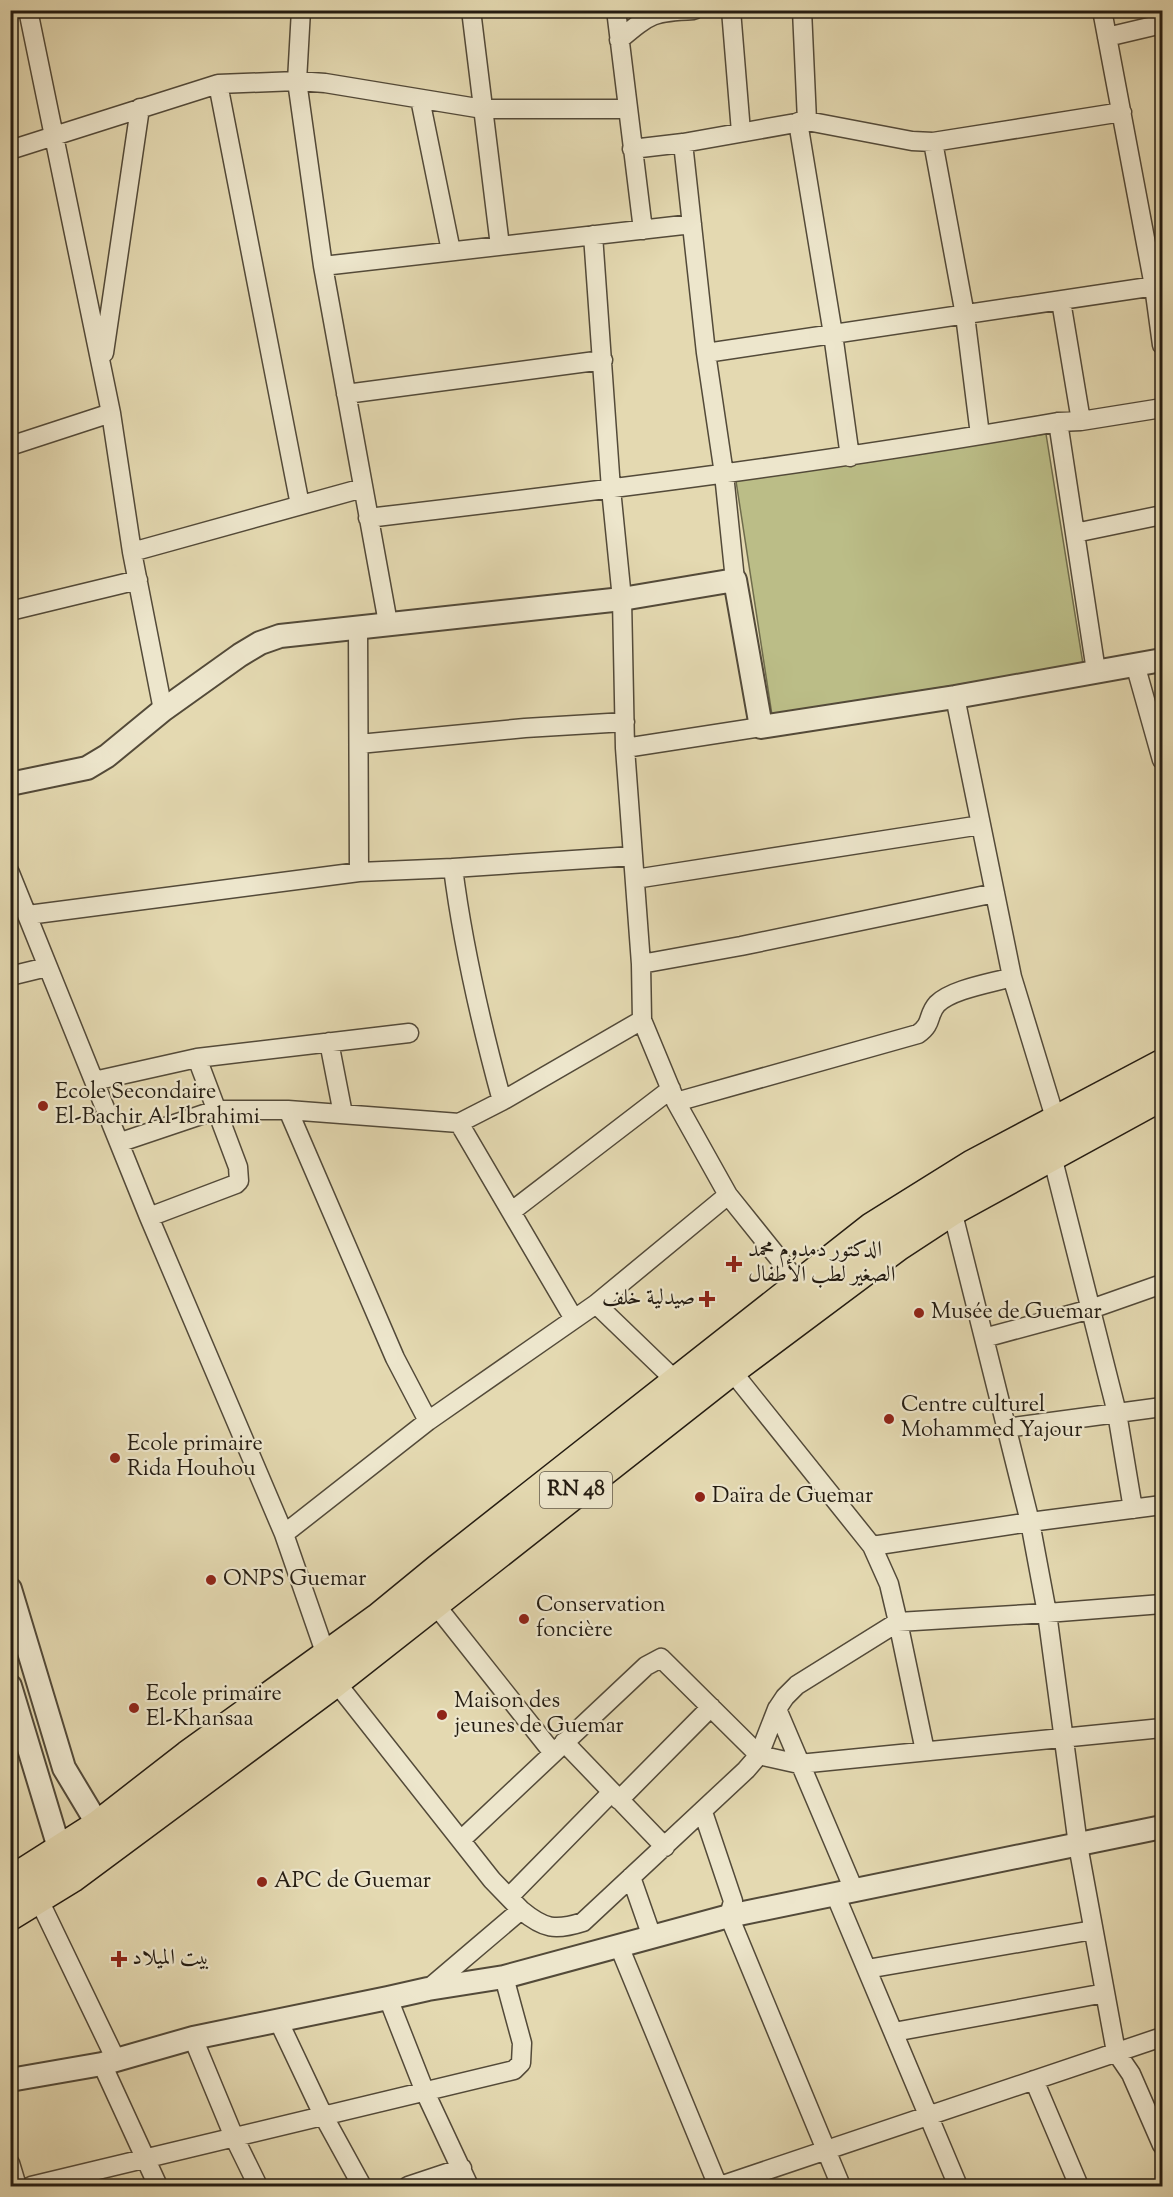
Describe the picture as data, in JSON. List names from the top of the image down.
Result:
{
  "streets": {
    "highway": ["RN 48"]
  },
  "places": {
    "other": [
      "Ecole Secondaire El-Bachir Al-Ibrahimi",
      "Musée de Guemar",
      "Centre culturel Mohammed Yajour",
      "Ecole primaire Rida Houhou",
      "Daïra de Guemar",
      "ONPS Guemar",
      "Conservation foncière",
      "Ecole primaire El-Khansaa",
      "Maison des jeunes de Guemar",
      "APC de Guemar"
    ],
    "health": ["الدكتور دمدوم محمد الصغير لطب الأطفال", "صيدلية خلف", "بيت الميلاد"]
  }
}
